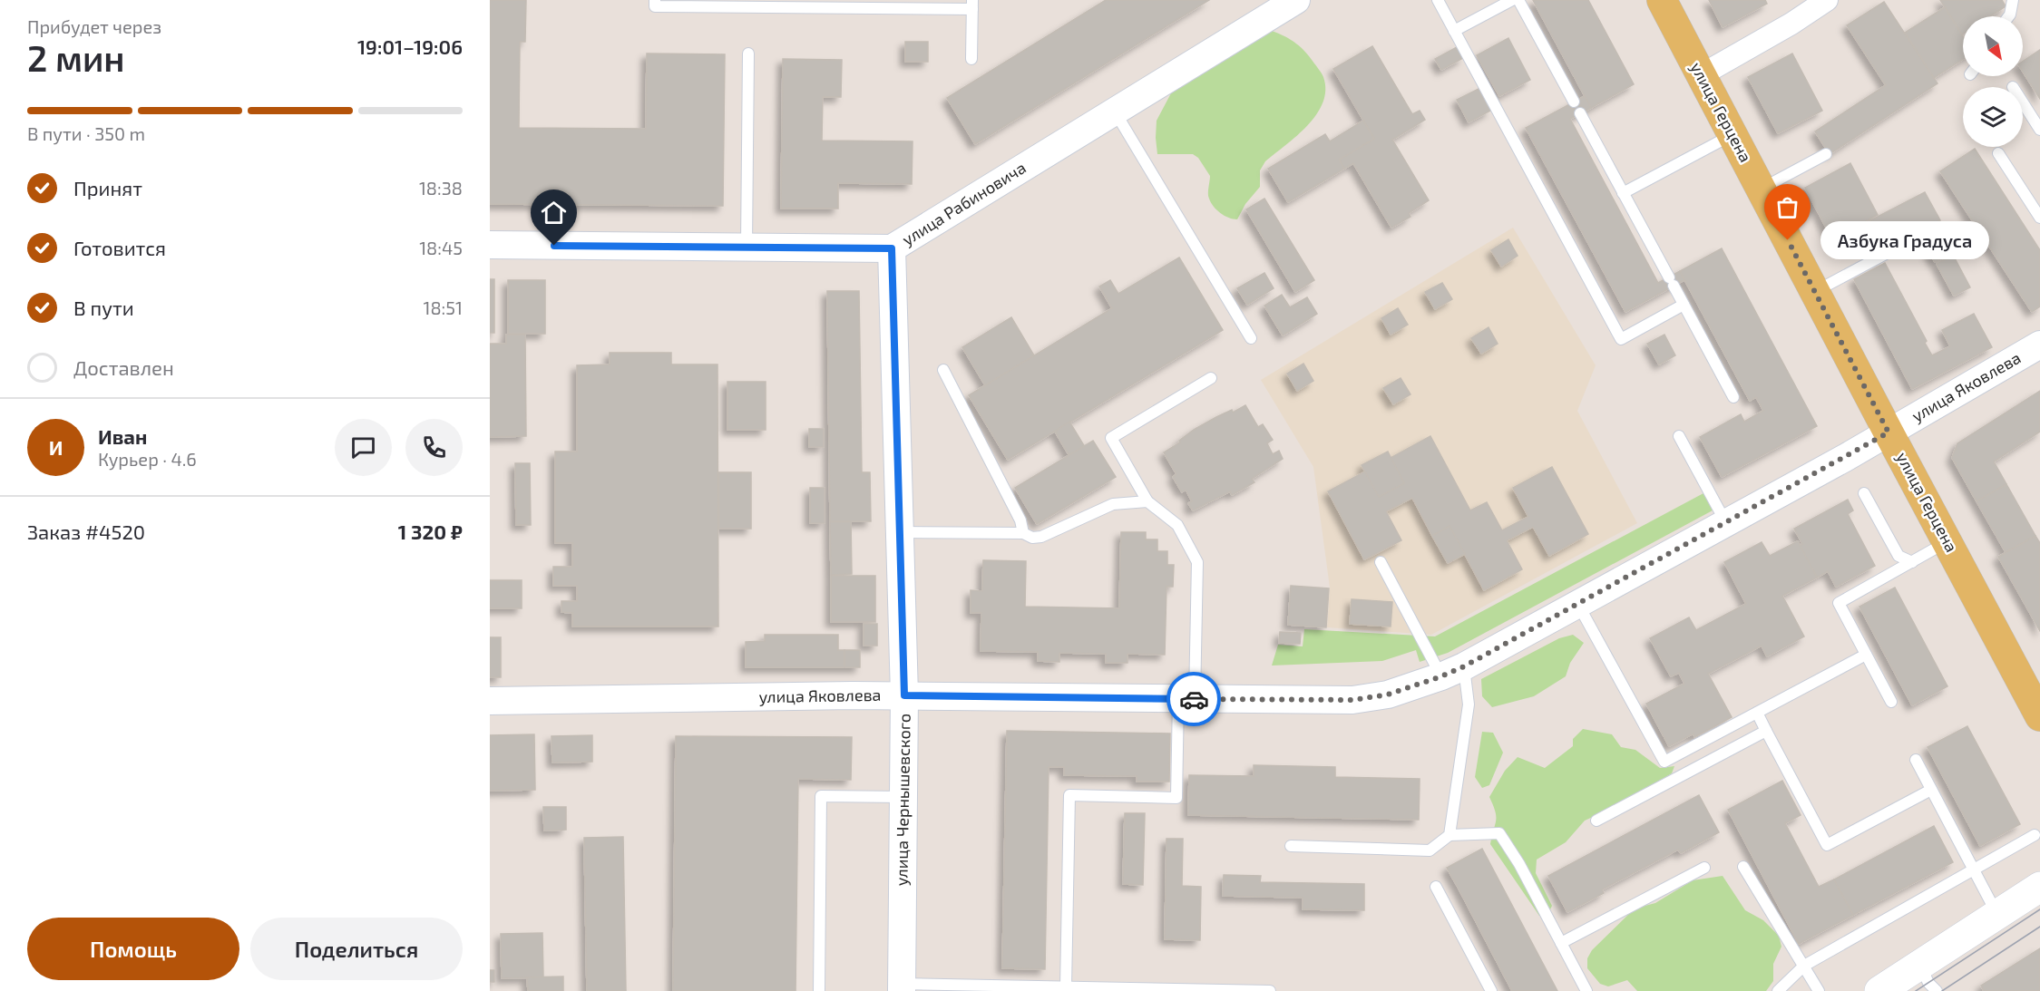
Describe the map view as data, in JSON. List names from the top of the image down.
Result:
{
  "streets": {
    "main road": ["улица Герцена"],
    "street": ["улица Рабиновича", "улица Яковлева", "улица Чернышевского"]
  },
  "crossings": [
    ["улица Герцена", "улица Яковлева"],
    ["улица Рабиновича", "улица Чернышевского"],
    ["улица Яковлева", "улица Чернышевского"]
  ],
  "places": ["Азбука Градуса"],
  "north": "bottom right",
  "page": {
    "heading": ["2 мин", "Прибудет через", "19:01–19:06"],
    "panel": [
      "Иван",
      "Курьер · 4.6",
      "Заказ #4520",
      "1 320 ₽"
    ],
    "bar": "В пути · 350 m",
    "list": [
      ["Принят", "18:38"],
      ["Готовится", "18:45"],
      ["В пути", "18:51"],
      "Доставлен"
    ],
    "bubble": "Азбука Градуса",
    "round": "И",
    "buttons": ["Помощь", "Поделиться"]
  }
}
